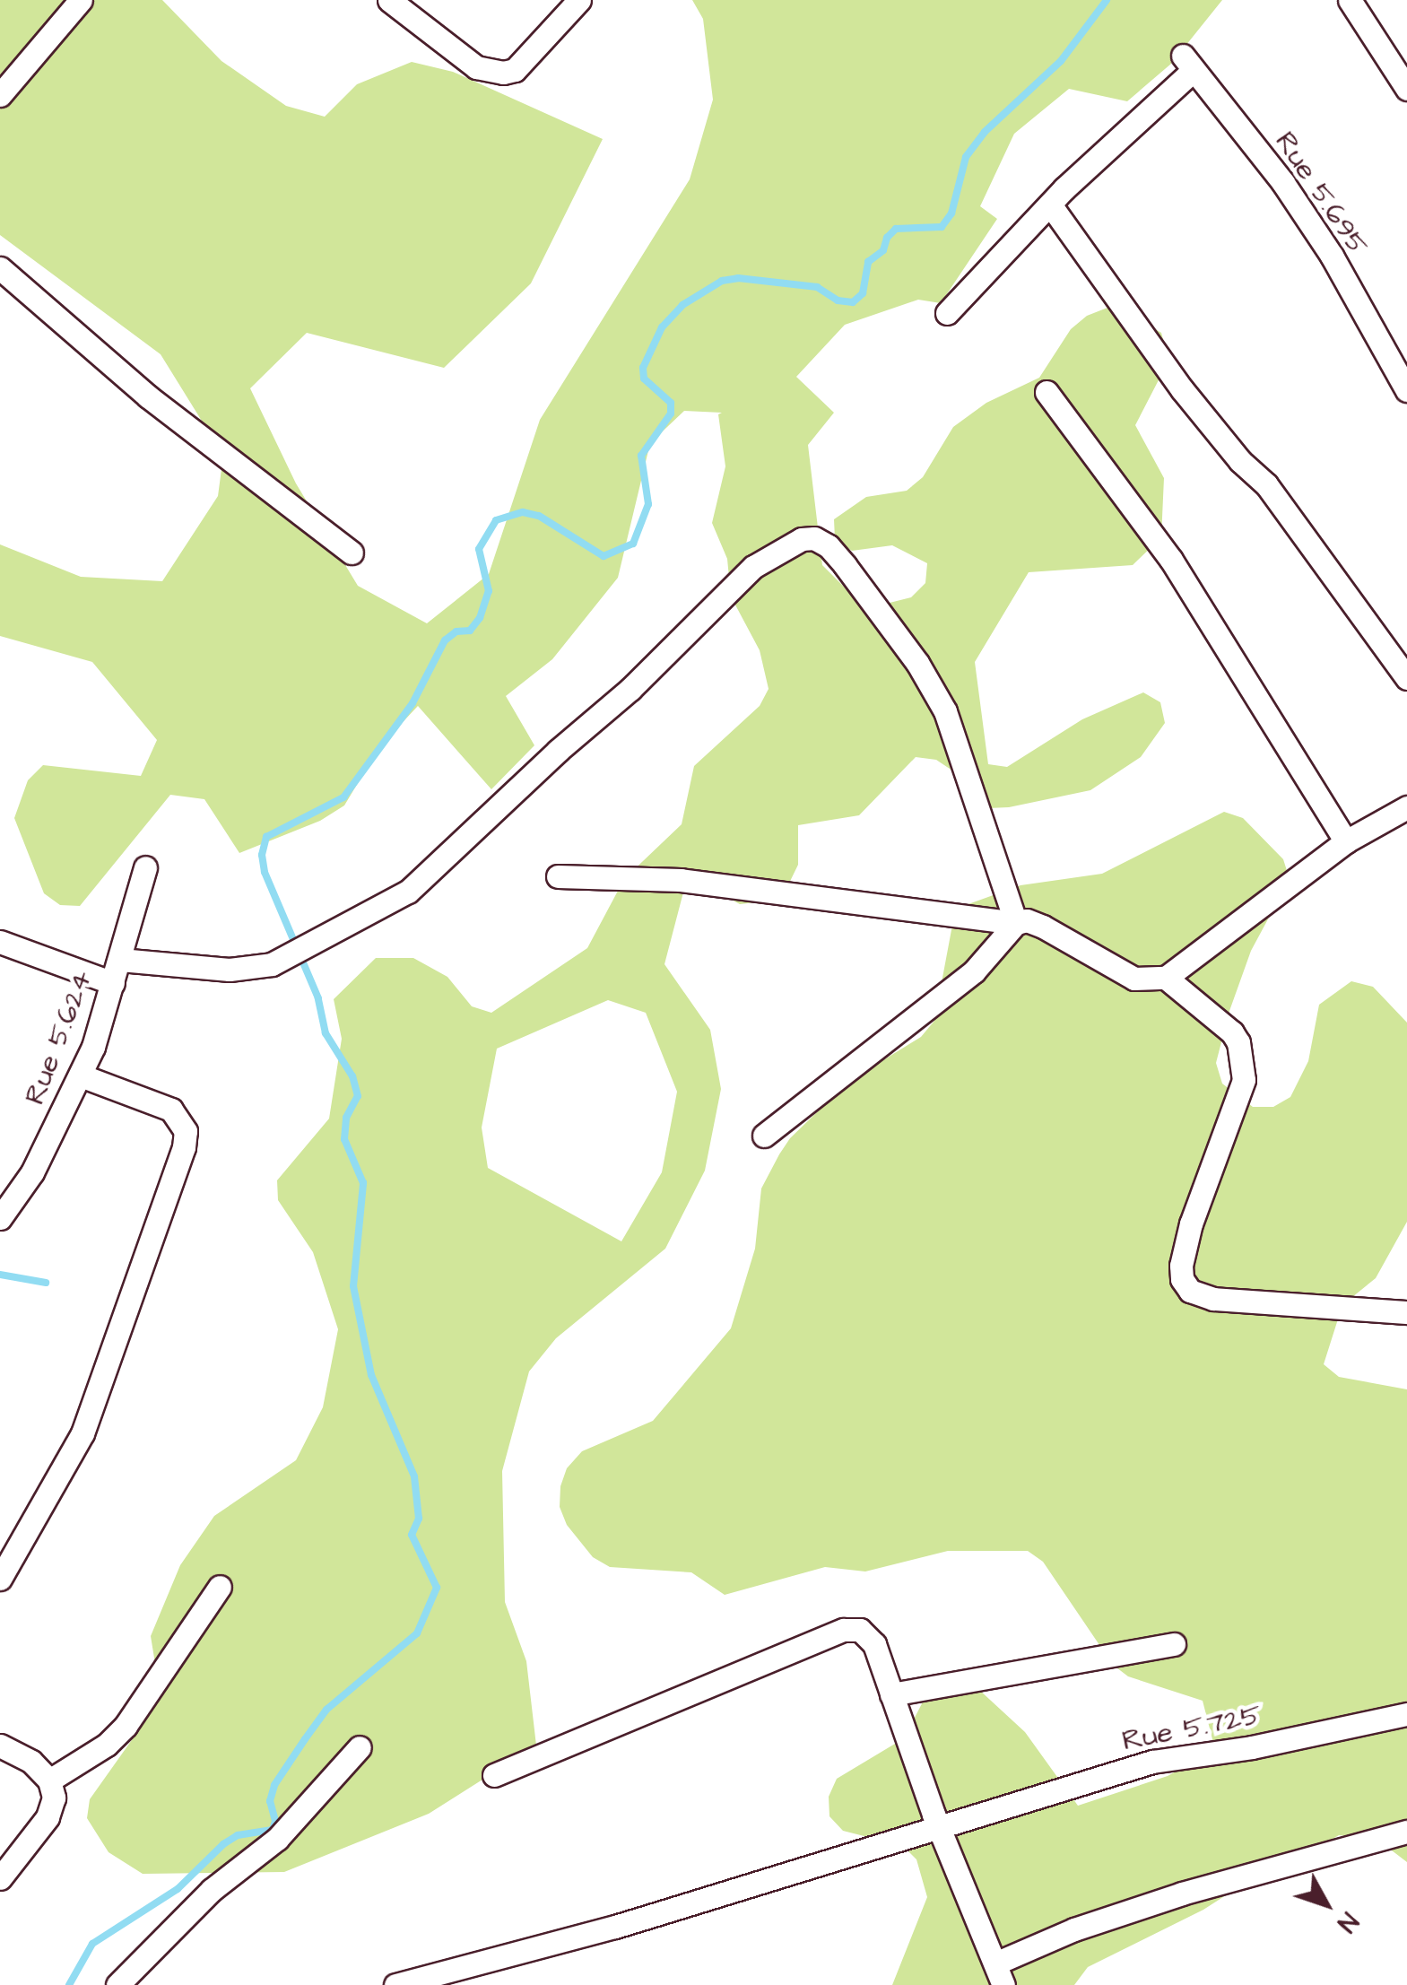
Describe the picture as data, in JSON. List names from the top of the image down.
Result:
{
  "streets": {
    "street": ["Rue 5.695", "Rue 5.624", "Rue 5.725"]
  },
  "north": "bottom right"
}
